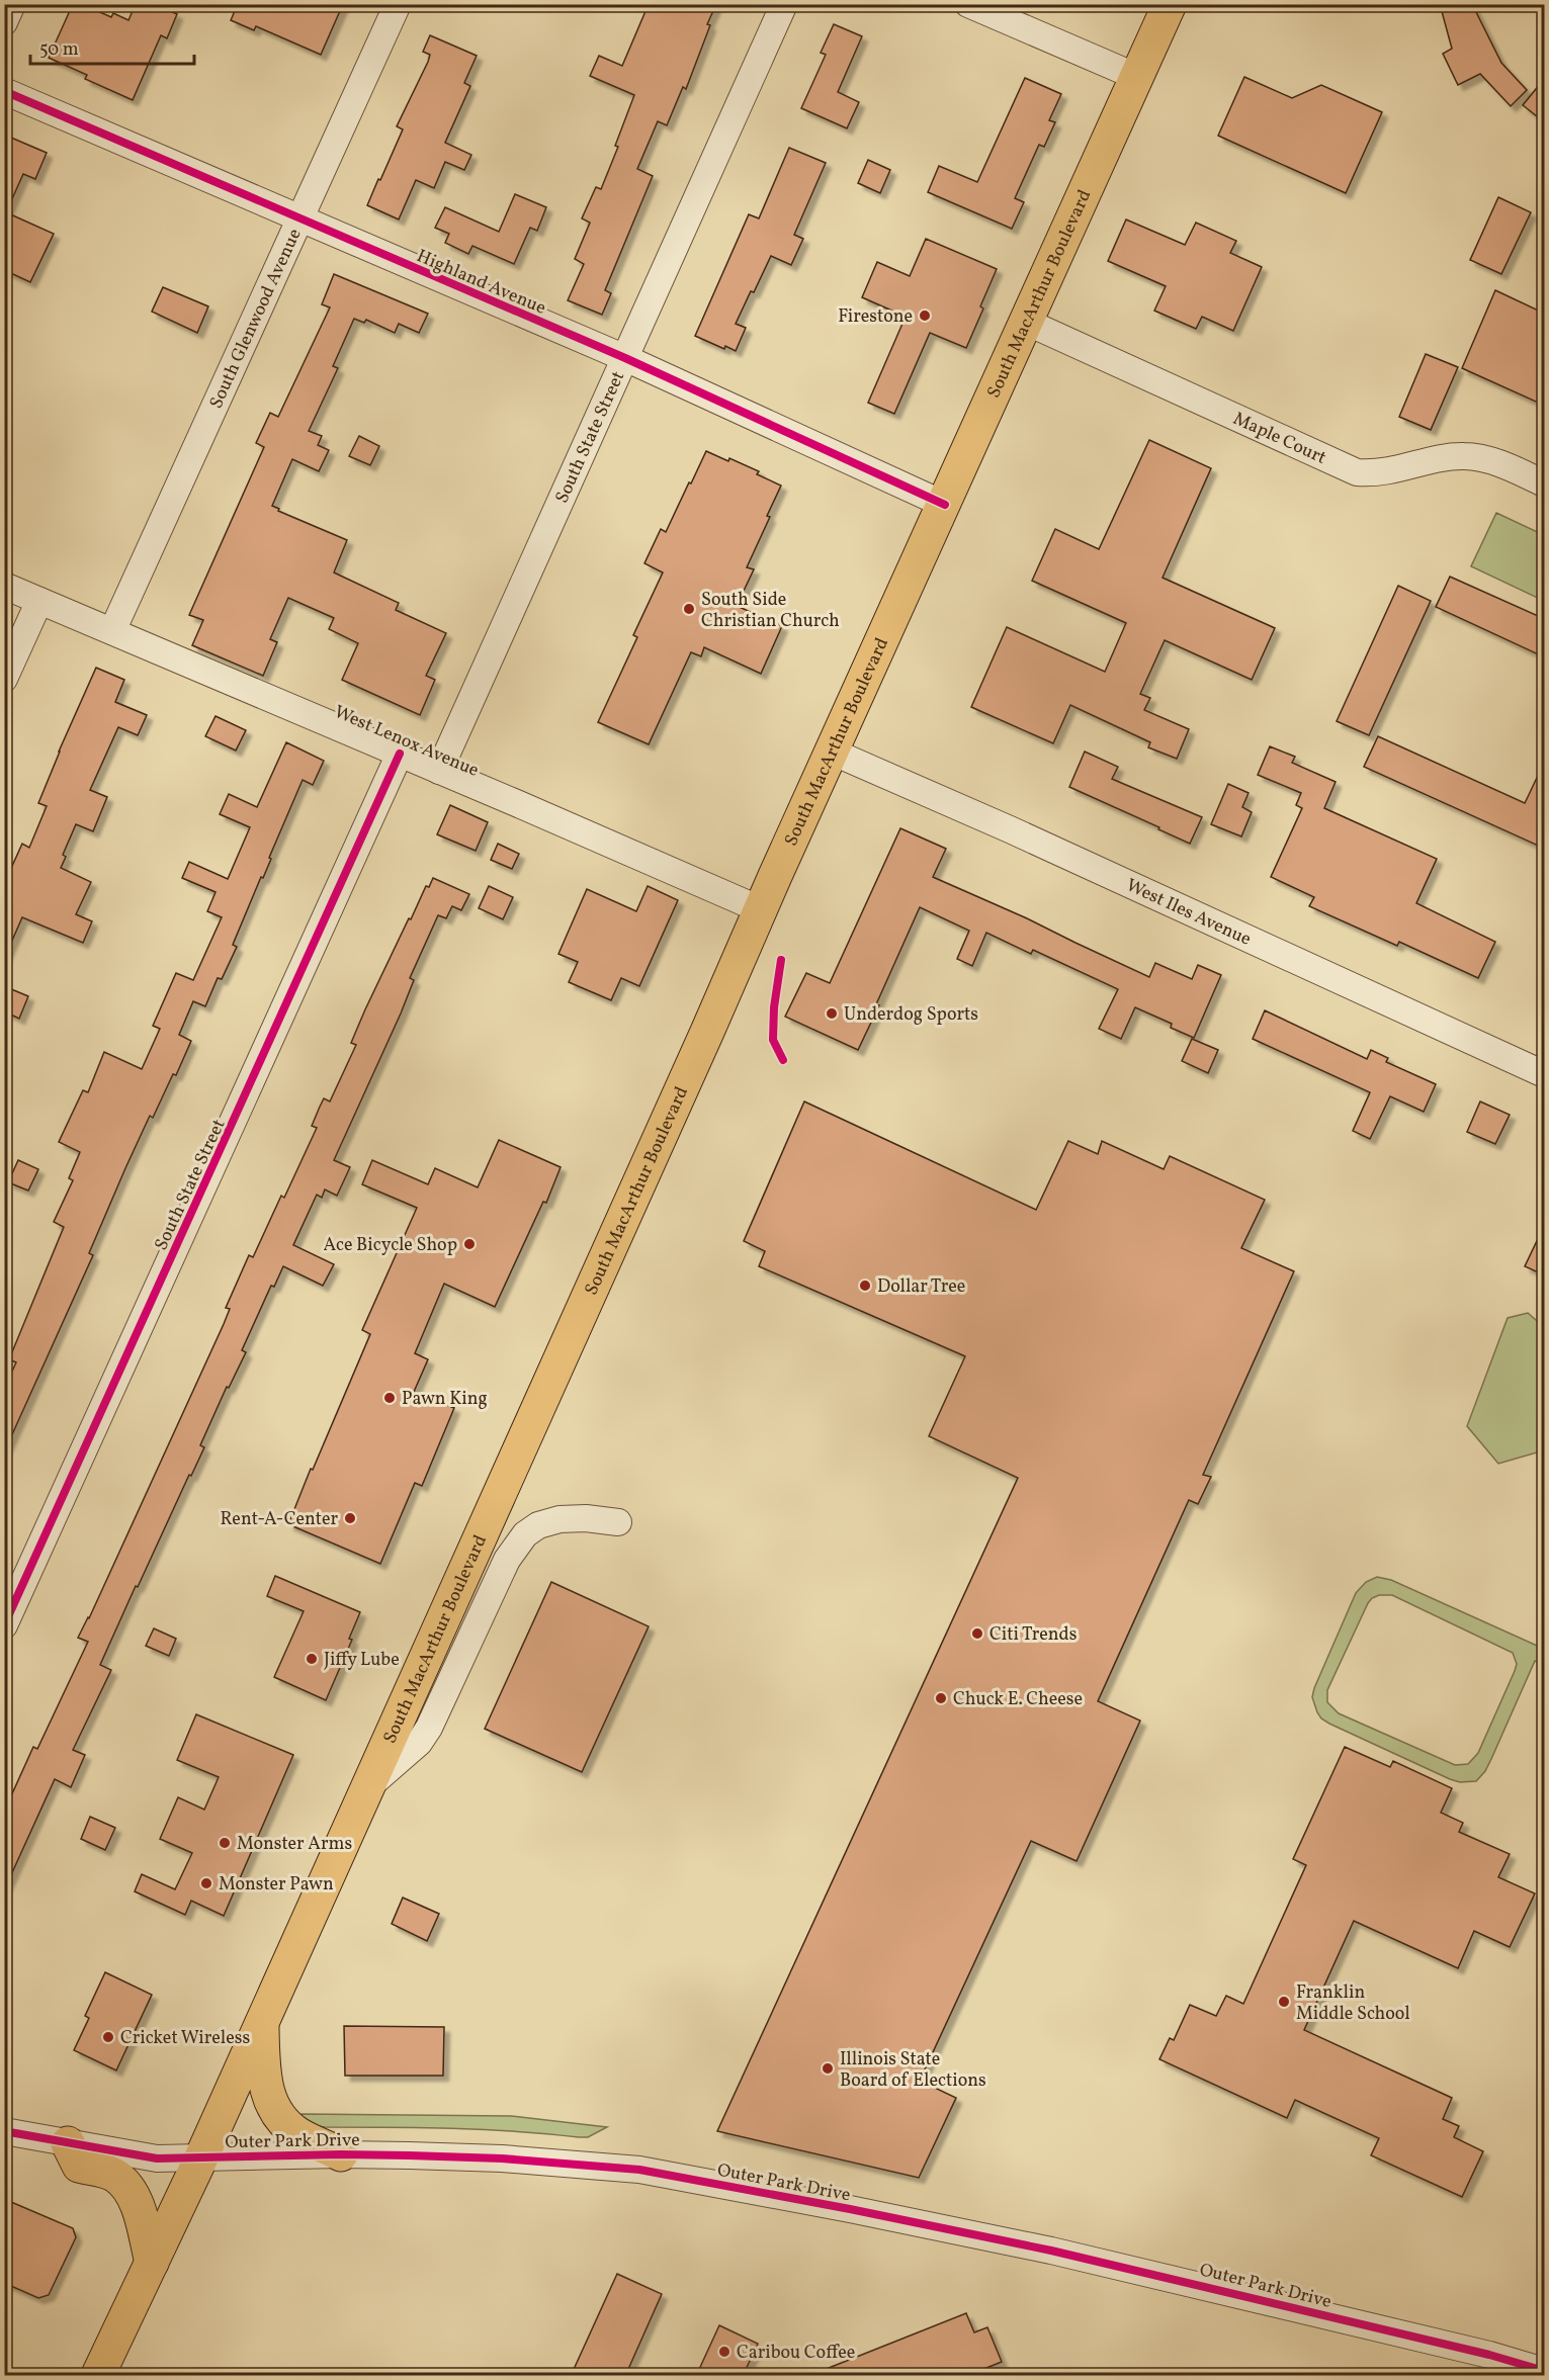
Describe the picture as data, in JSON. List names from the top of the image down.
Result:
{
  "streets": {
    "main road": ["South MacArthur Boulevard"],
    "street": [
      "Highland Avenue",
      "South Glenwood Avenue",
      "South State Street",
      "Maple Court",
      "West Lenox Avenue",
      "West Iles Avenue",
      "Outer Park Drive"
    ]
  },
  "crossings": [
    ["Highland Avenue", "South MacArthur Boulevard"],
    ["Highland Avenue", "South Glenwood Avenue"],
    ["Highland Avenue", "South State Street"],
    ["South MacArthur Boulevard", "Maple Court"],
    ["South MacArthur Boulevard", "West Lenox Avenue"],
    ["South MacArthur Boulevard", "West Iles Avenue"],
    ["South MacArthur Boulevard", "Outer Park Drive"],
    ["South Glenwood Avenue", "West Lenox Avenue"],
    ["South State Street", "West Lenox Avenue"]
  ],
  "places": [
    "Firestone",
    "South Side Christian Church",
    "Underdog Sports",
    "Ace Bicycle Shop",
    "Dollar Tree",
    "Pawn King",
    "Rent-A-Center",
    "Citi Trends",
    "Jiffy Lube",
    "Chuck E. Cheese",
    "Monster Arms",
    "Monster Pawn",
    "Franklin Middle School",
    "Cricket Wireless",
    "Illinois State Board of Elections",
    "Caribou Coffee"
  ],
  "scale_bar": "50 m"
}
